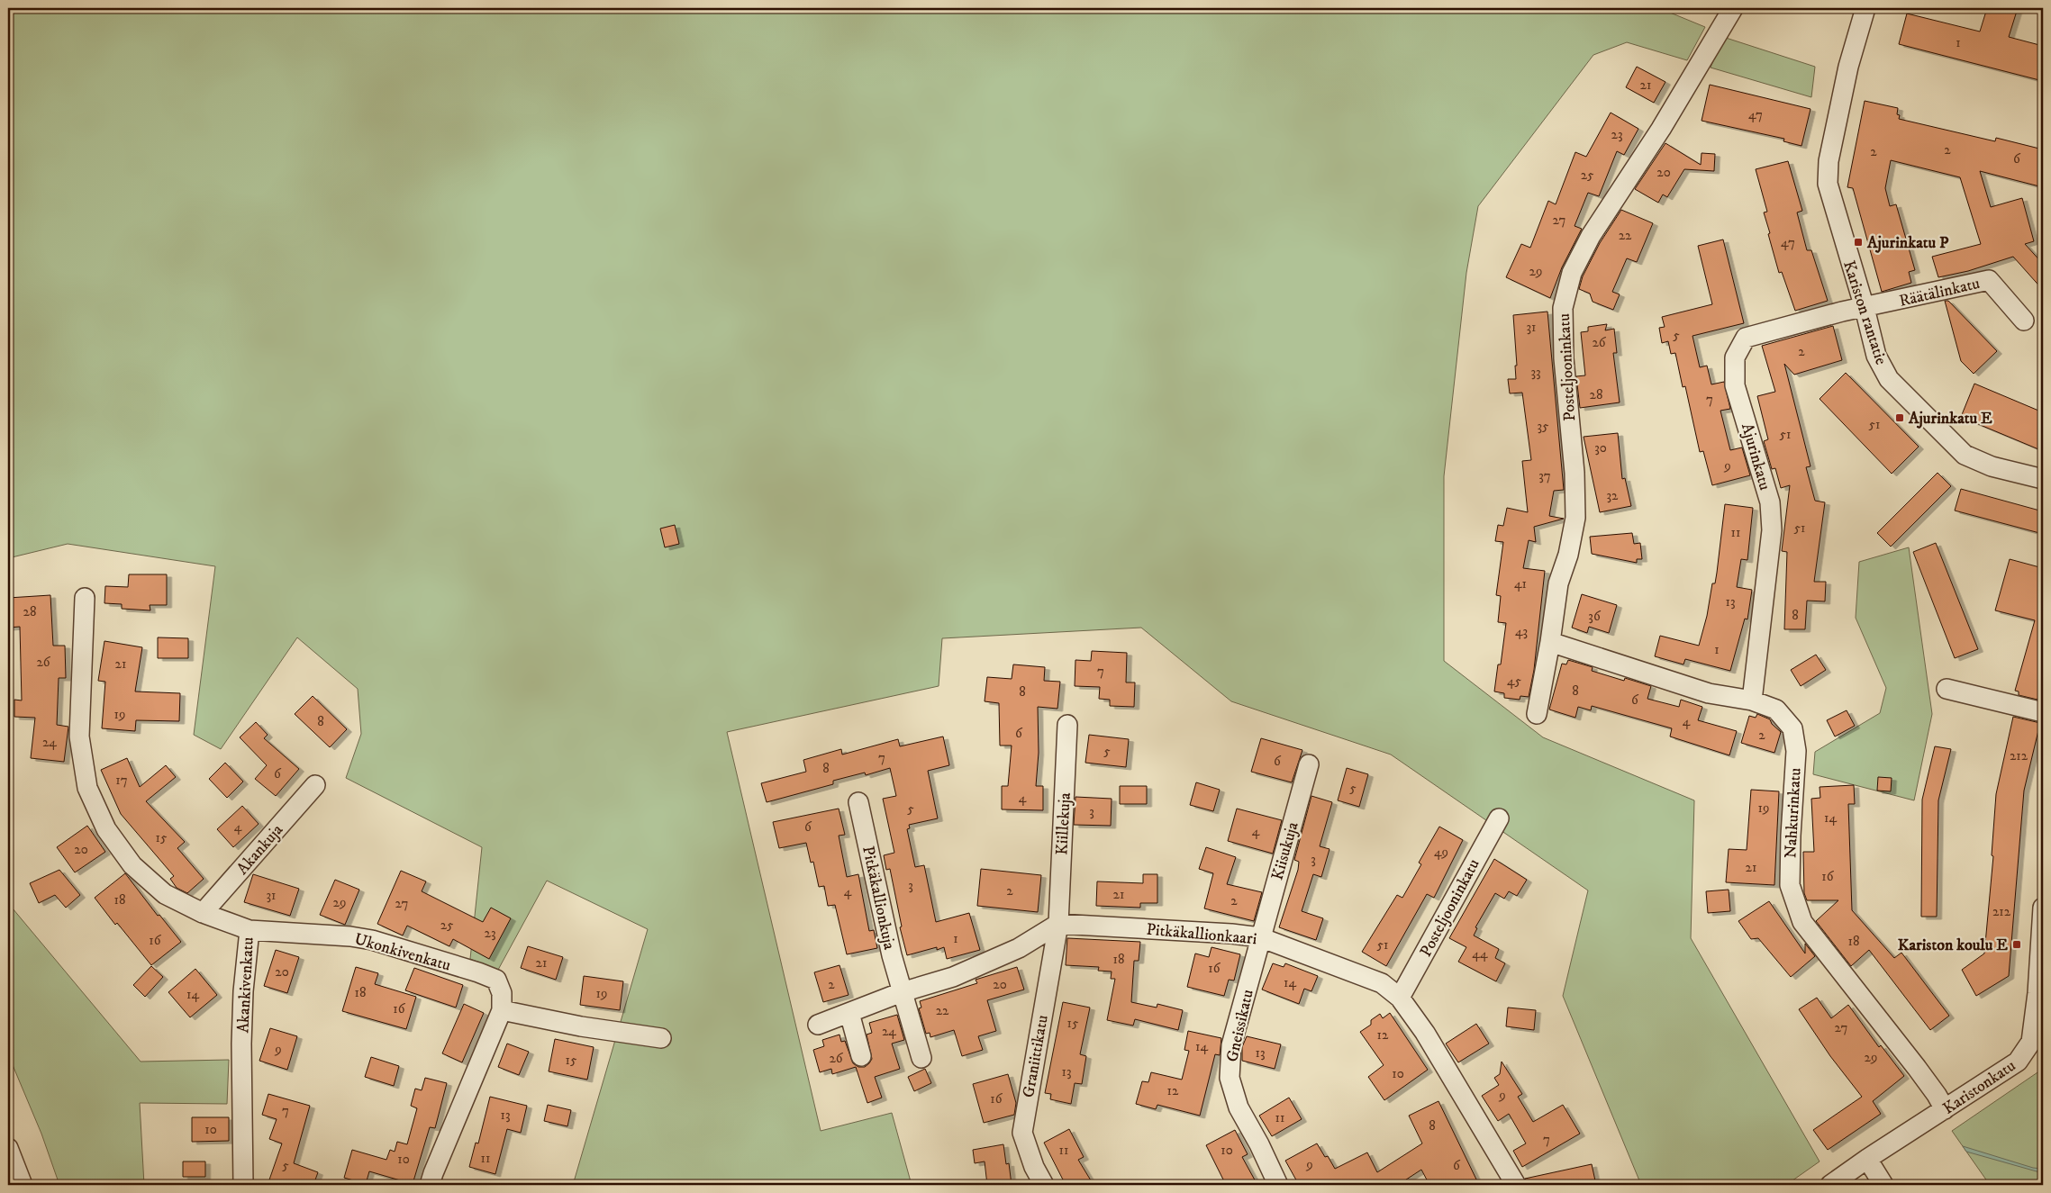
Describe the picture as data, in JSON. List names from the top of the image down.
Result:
{
  "streets": {
    "street": [
      "Räätälinkatu",
      "Kariston rantatie",
      "Posteljooninkatu",
      "Ajurinkatu",
      "Nahkurinkatu",
      "Kiillekuja",
      "Akankuja",
      "Kiisukuja",
      "Pitkäkallionkuja",
      "Pitkäkallionkaari",
      "Ukonkivenkatu",
      "Akankivenkatu",
      "Gneissikatu",
      "Graniittikatu",
      "Karistonkatu"
    ]
  },
  "crossings": [
    ["Räätälinkatu", "Kariston rantatie"],
    ["Räätälinkatu", "Ajurinkatu"],
    ["Kariston rantatie", "Ajurinkatu"],
    ["Posteljooninkatu", "Nahkurinkatu"],
    ["Posteljooninkatu", "Pitkäkallionkaari"],
    ["Ajurinkatu", "Nahkurinkatu"],
    ["Nahkurinkatu", "Karistonkatu"],
    ["Kiillekuja", "Pitkäkallionkaari"],
    ["Kiillekuja", "Graniittikatu"],
    ["Akankuja", "Akankivenkatu"],
    ["Kiisukuja", "Pitkäkallionkaari"],
    ["Kiisukuja", "Gneissikatu"],
    ["Pitkäkallionkaari", "Gneissikatu"],
    ["Pitkäkallionkaari", "Graniittikatu"],
    ["Ukonkivenkatu", "Akankivenkatu"]
  ],
  "places": {
    "transit": ["Ajurinkatu P", "Ajurinkatu E", "Kariston koulu E"]
  },
  "house_numbers": [
    "1",
    "21",
    "47",
    "23",
    "2",
    "2",
    "6",
    "20",
    "25",
    "27",
    "22",
    "47",
    "29",
    "31",
    "5",
    "26",
    "2",
    "33",
    "28",
    "7",
    "51",
    "35",
    "51",
    "30",
    "9",
    "37",
    "32",
    "51",
    "11",
    "41",
    "13",
    "28",
    "8",
    "36",
    "43",
    "1",
    "26",
    "21",
    "7",
    "45",
    "8",
    "8",
    "6",
    "19",
    "8",
    "4",
    "6",
    "2",
    "24",
    "5",
    "212",
    "7",
    "6",
    "8",
    "6",
    "17",
    "5",
    "4",
    "19",
    "5",
    "3",
    "14",
    "4",
    "6",
    "4",
    "15",
    "20",
    "49",
    "3",
    "21",
    "16",
    "3",
    "2",
    "4",
    "21",
    "31",
    "18",
    "2",
    "29",
    "27",
    "212",
    "25",
    "23",
    "1",
    "16",
    "18",
    "51",
    "44",
    "18",
    "21",
    "16",
    "20",
    "14",
    "2",
    "20",
    "18",
    "19",
    "14",
    "16",
    "22",
    "15",
    "27",
    "24",
    "12",
    "14",
    "9",
    "13",
    "29",
    "26",
    "15",
    "13",
    "10",
    "12",
    "9",
    "16",
    "7",
    "13",
    "11",
    "8",
    "10",
    "7",
    "11",
    "10",
    "11",
    "10",
    "9",
    "5",
    "6"
  ]
}
